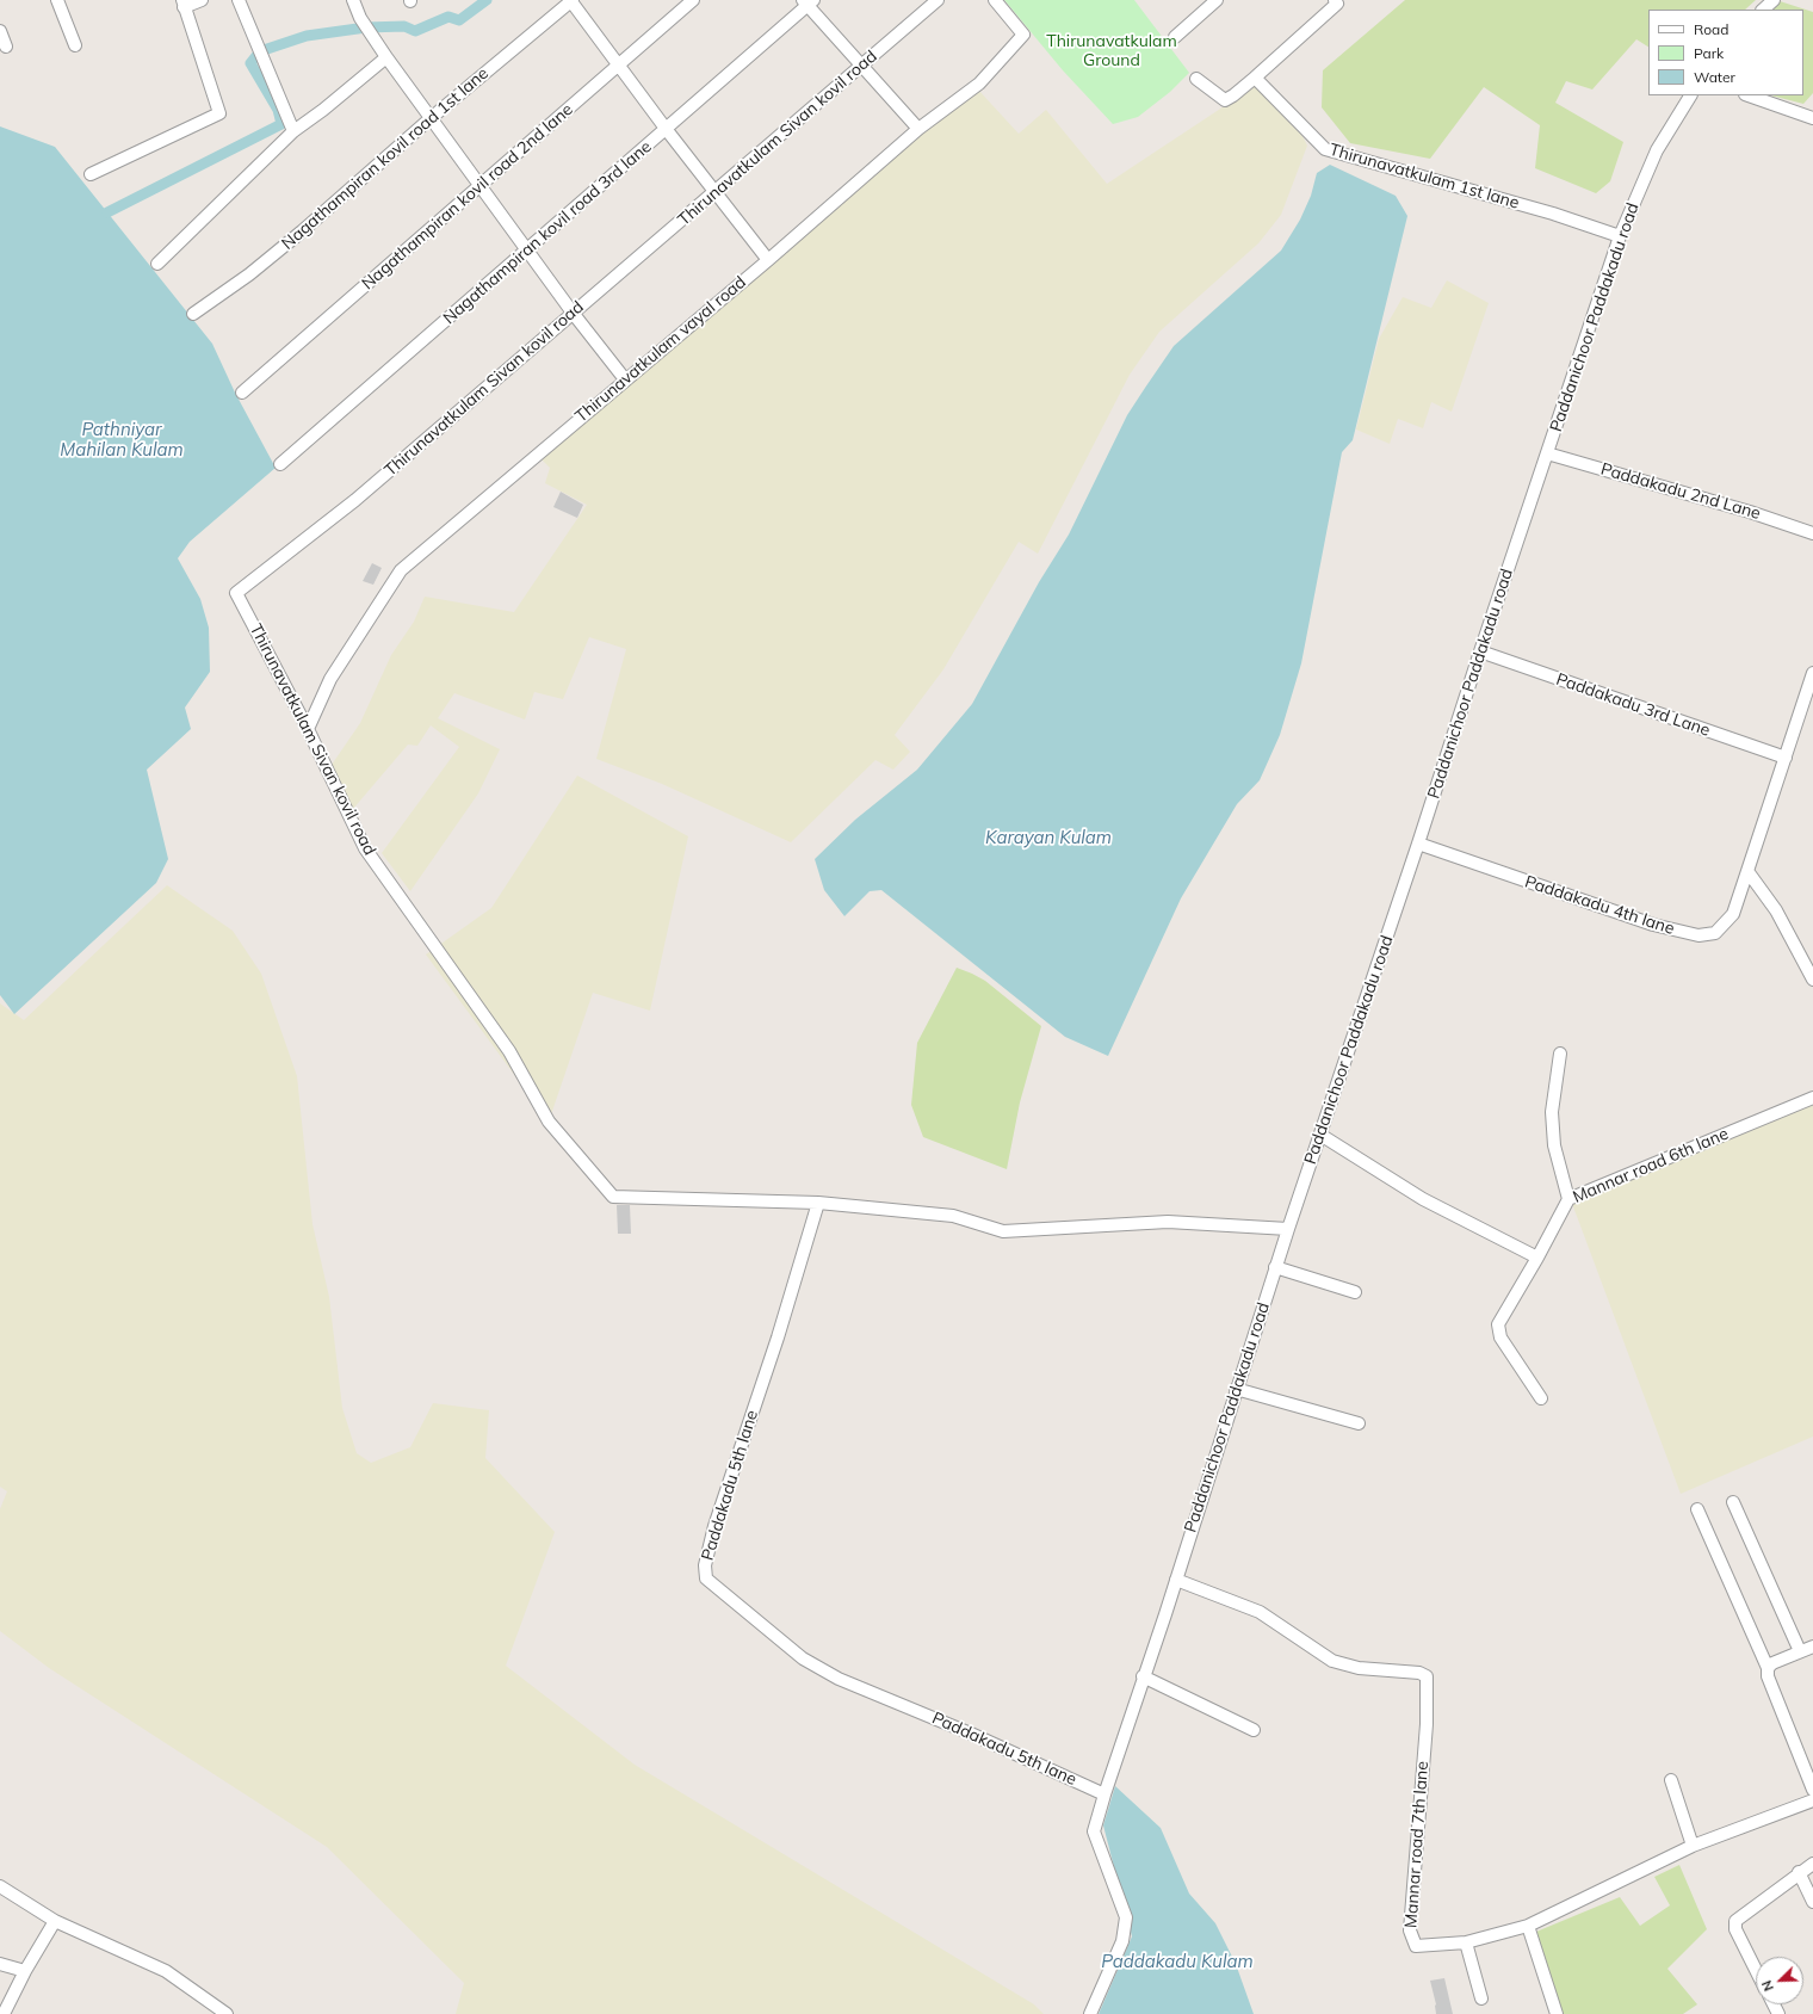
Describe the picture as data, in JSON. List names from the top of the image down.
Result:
{
  "streets": {
    "street": [
      "Thirunavatkulam Sivan kovil road",
      "Nagathampiran kovil road 1st lane",
      "Thirunavatkulam 1st lane",
      "Nagathampiran kovil road 2nd lane",
      "Nagathampiran kovil road 3rd lane",
      "Paddanichoor Paddakadu road",
      "Thirunavatkulam vayal road",
      "Paddakadu 2nd Lane",
      "Paddakadu 3rd Lane",
      "Paddakadu 4th lane",
      "Mannar road 6th lane",
      "Paddakadu 5th lane",
      "Mannar road 7th lane"
    ]
  },
  "crossings": [
    ["Thirunavatkulam Sivan kovil road", "Paddanichoor Paddakadu road"],
    ["Thirunavatkulam Sivan kovil road", "Thirunavatkulam vayal road"],
    ["Thirunavatkulam Sivan kovil road", "Paddakadu 5th lane"],
    ["Thirunavatkulam 1st lane", "Paddanichoor Paddakadu road"],
    ["Paddanichoor Paddakadu road", "Paddakadu 2nd Lane"],
    ["Paddanichoor Paddakadu road", "Paddakadu 3rd Lane"],
    ["Paddanichoor Paddakadu road", "Paddakadu 4th lane"],
    ["Paddanichoor Paddakadu road", "Paddakadu 5th lane"],
    ["Paddanichoor Paddakadu road", "Mannar road 7th lane"],
    ["Paddakadu 3rd Lane", "Paddakadu 4th lane"]
  ],
  "water": ["Pathniyar Mahilan Kulam", "Karayan Kulam", "Paddakadu Kulam"],
  "parks": ["Thirunavatkulam Ground"],
  "legend": ["Road", "Park", "Water"],
  "north": "bottom left"
}
